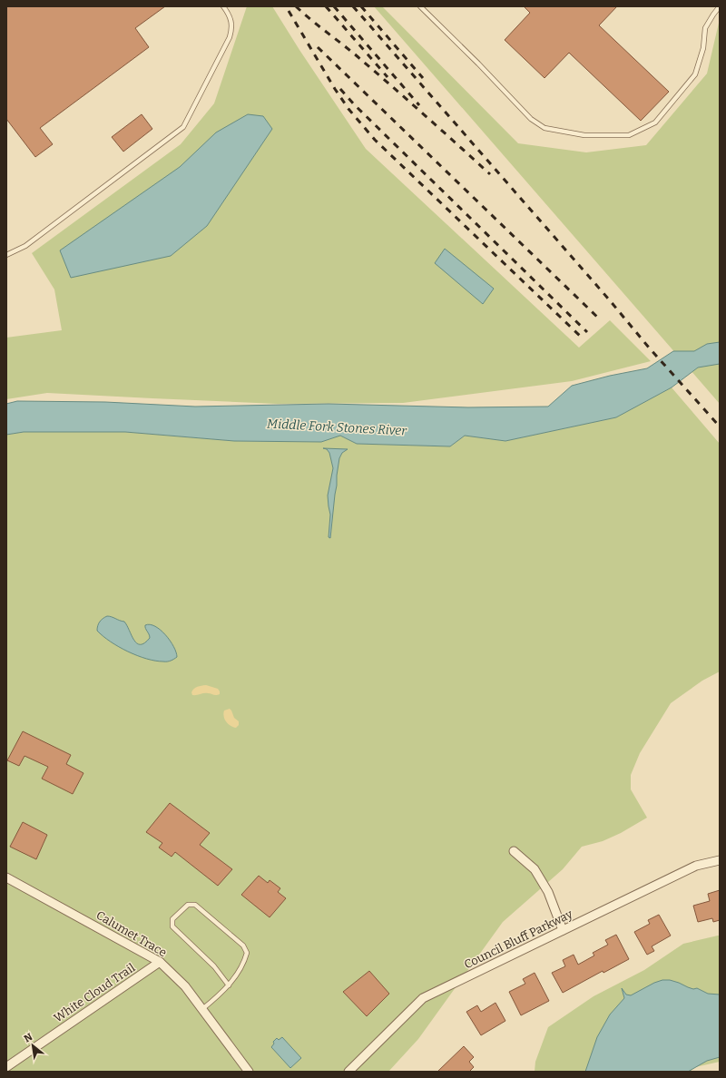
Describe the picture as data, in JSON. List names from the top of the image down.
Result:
{
  "streets": {
    "street": ["Calumet Trace", "Council Bluff Parkway", "White Cloud Trail"]
  },
  "crossings": [
    ["Calumet Trace", "White Cloud Trail"]
  ],
  "water": ["Middle Fork Stones River"],
  "north": "top left"
}
